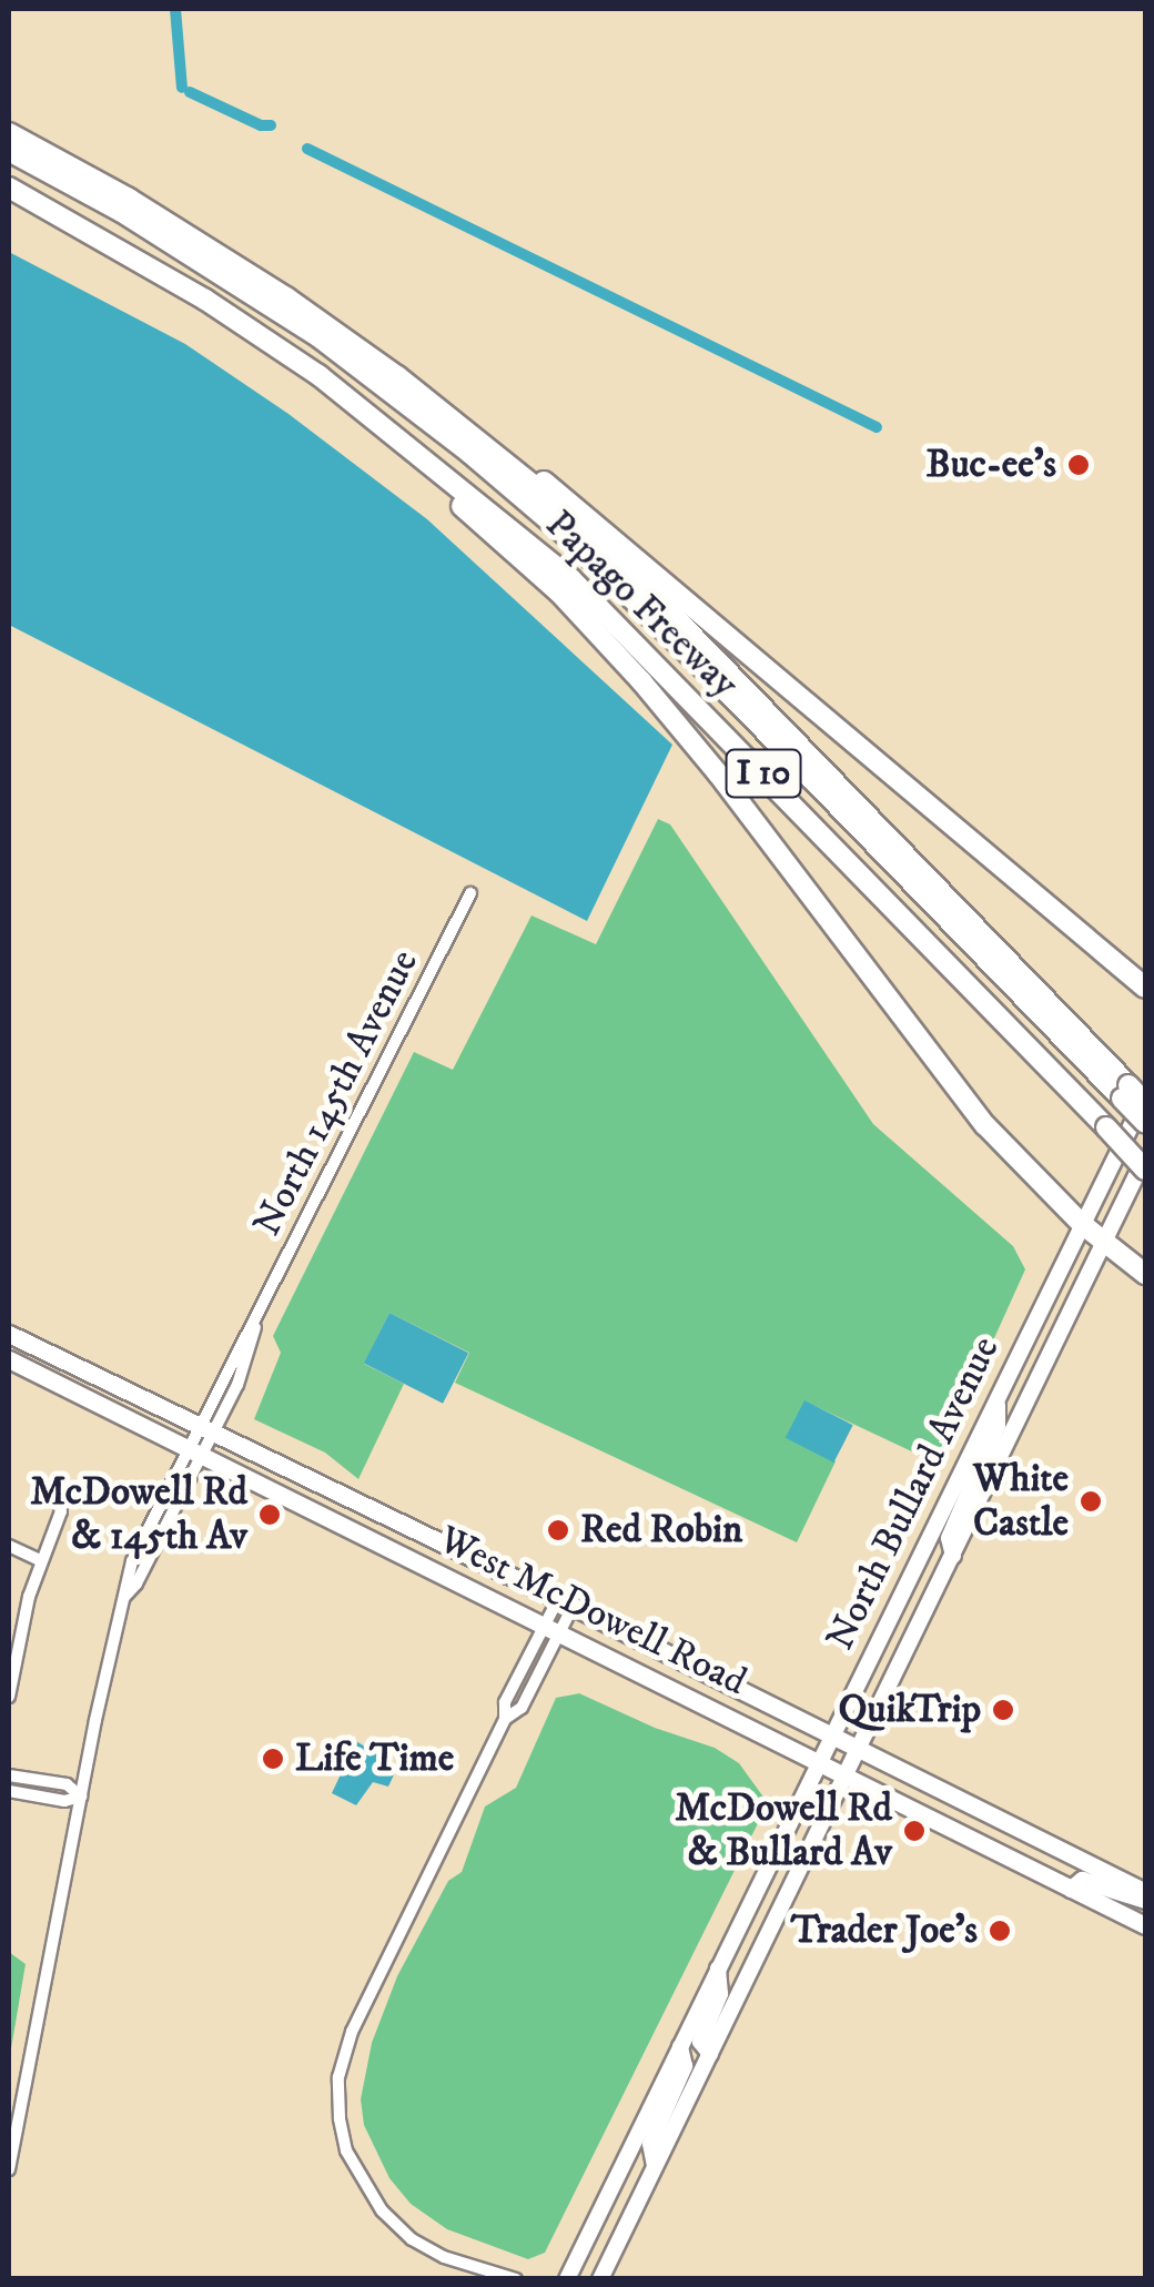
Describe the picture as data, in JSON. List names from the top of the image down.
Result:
{
  "streets": {
    "highway": ["Papago Freeway", "I 10"],
    "main road": ["North Bullard Avenue", "West McDowell Road"],
    "street": ["North 145th Avenue"]
  },
  "crossings": [
    ["Papago Freeway", "North Bullard Avenue"],
    ["North 145th Avenue", "West McDowell Road"],
    ["North Bullard Avenue", "West McDowell Road"]
  ],
  "places": [
    "Buc-ee's",
    "White Castle",
    "McDowell Rd & 145th Av",
    "Red Robin",
    "QuikTrip",
    "Life Time",
    "McDowell Rd & Bullard Av",
    "Trader Joe's"
  ]
}
